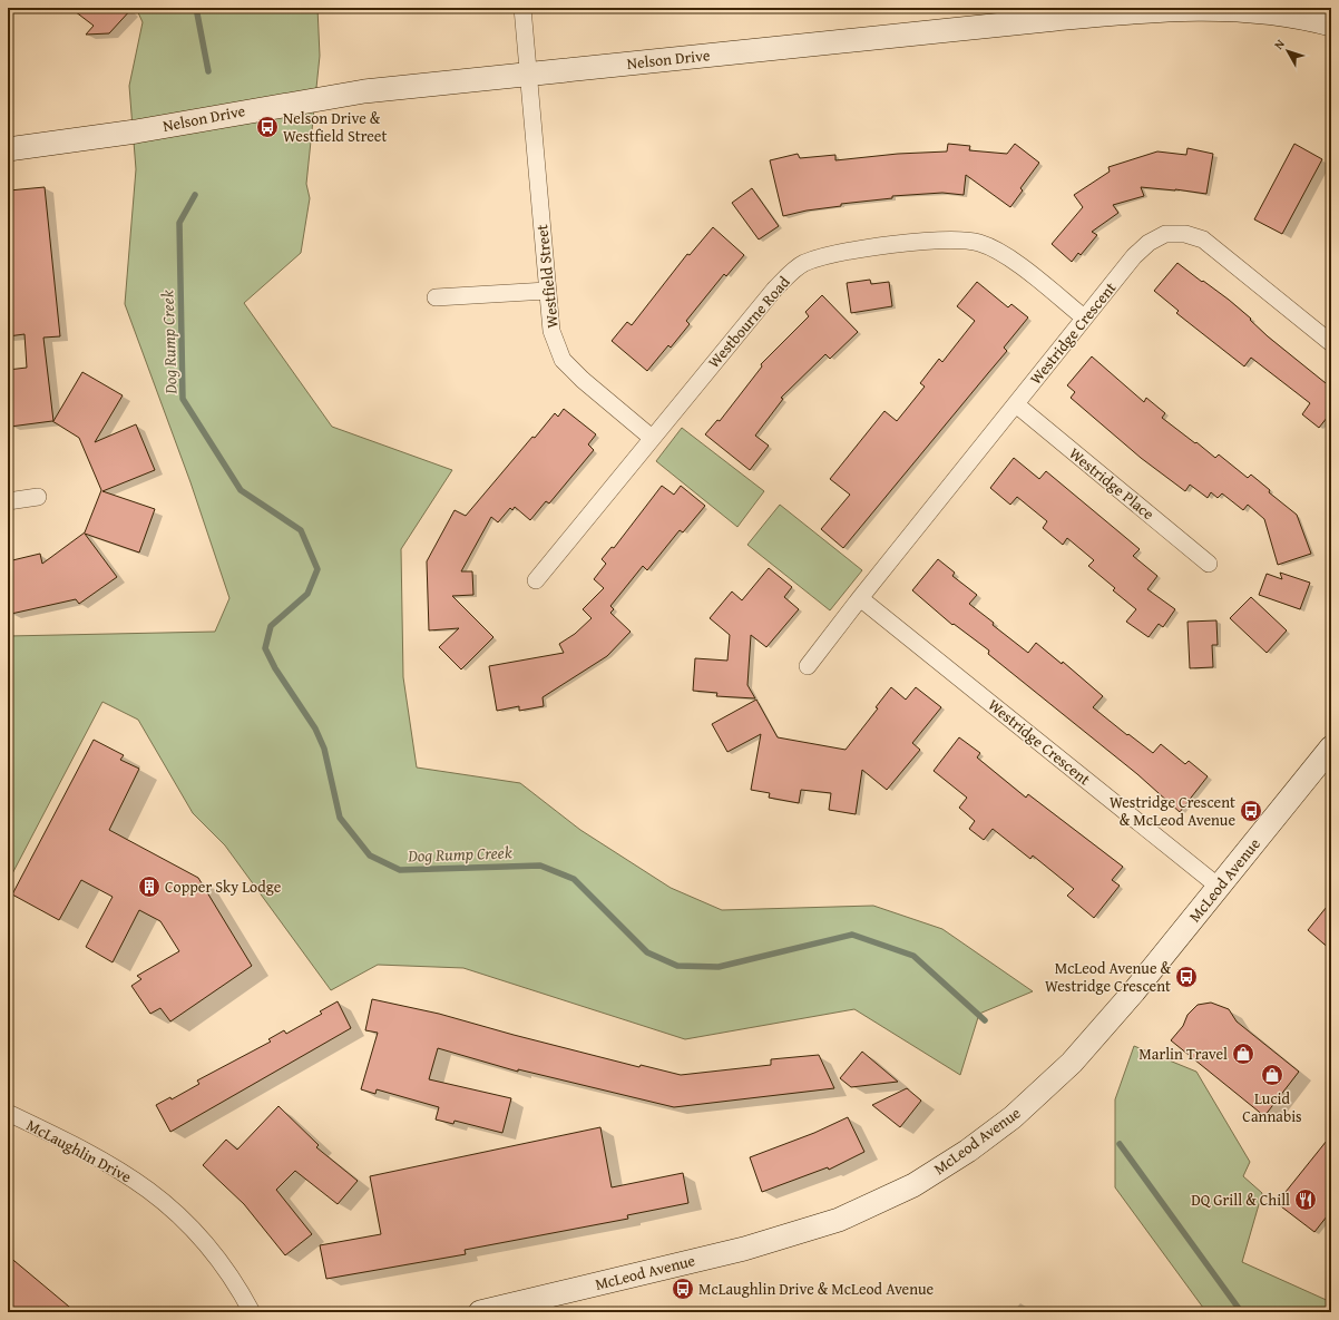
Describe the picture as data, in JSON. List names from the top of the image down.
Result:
{
  "streets": {
    "street": [
      "Nelson Drive",
      "Westfield Street",
      "Westbourne Road",
      "Westridge Crescent",
      "Westridge Place",
      "McLeod Avenue",
      "McLaughlin Drive"
    ]
  },
  "crossings": [
    ["Nelson Drive", "Westfield Street"],
    ["Westfield Street", "Westbourne Road"],
    ["Westbourne Road", "Westridge Crescent"],
    ["Westridge Crescent", "Westridge Place"],
    ["Westridge Crescent", "McLeod Avenue"]
  ],
  "water": ["Dog Rump Creek"],
  "places": {
    "bus stop": [
      "Nelson Drive & Westfield Street",
      "Westridge Crescent & McLeod Avenue",
      "McLeod Avenue & Westridge Crescent",
      "McLaughlin Drive & McLeod Avenue"
    ],
    "building": ["Copper Sky Lodge"],
    "shop": ["Marlin Travel", "Lucid Cannabis"],
    "restaurant": ["DQ Grill & Chill"]
  },
  "north": "top left"
}
